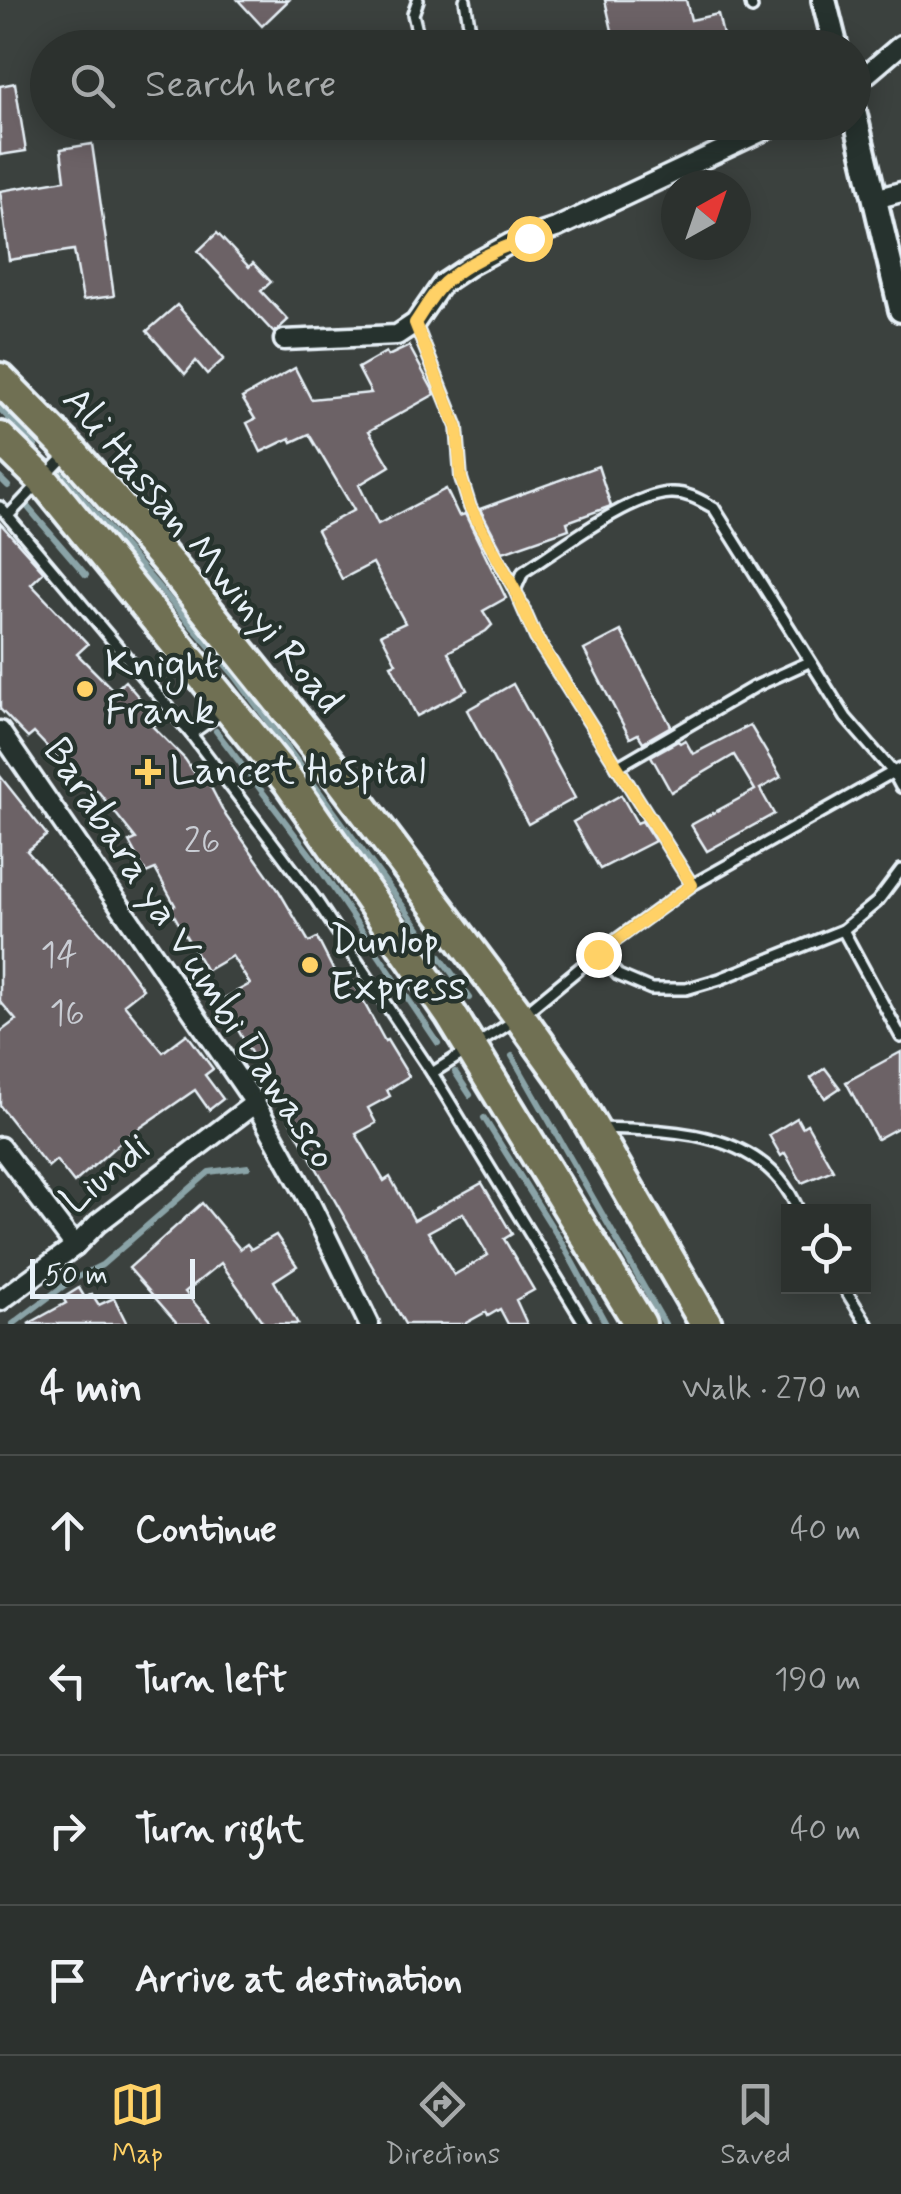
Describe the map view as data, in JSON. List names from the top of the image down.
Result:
{
  "streets": {
    "highway": ["Ali Hassan Mwinyi Road"],
    "street": ["Barabara ya Vumbi Dawasco", "Liundi"]
  },
  "crossings": [
    ["Barabara ya Vumbi Dawasco", "Liundi"]
  ],
  "places": {
    "other": ["Knight Frank", "Dunlop Express"],
    "health": ["Lancet Hospital"]
  },
  "house_numbers": ["26", "14", "16"],
  "scale_bar": "50 m",
  "north": "top right",
  "page": {
    "search": "Search here",
    "scale": "50 m",
    "heading": ["4 min", "Walk · 270 m"],
    "list": [
      ["Continue", "40 m"],
      ["Turn left", "190 m"],
      ["Turn right", "40 m"],
      "Arrive at destination"
    ],
    "nav": ["Map", "Directions", "Saved"]
  }
}
